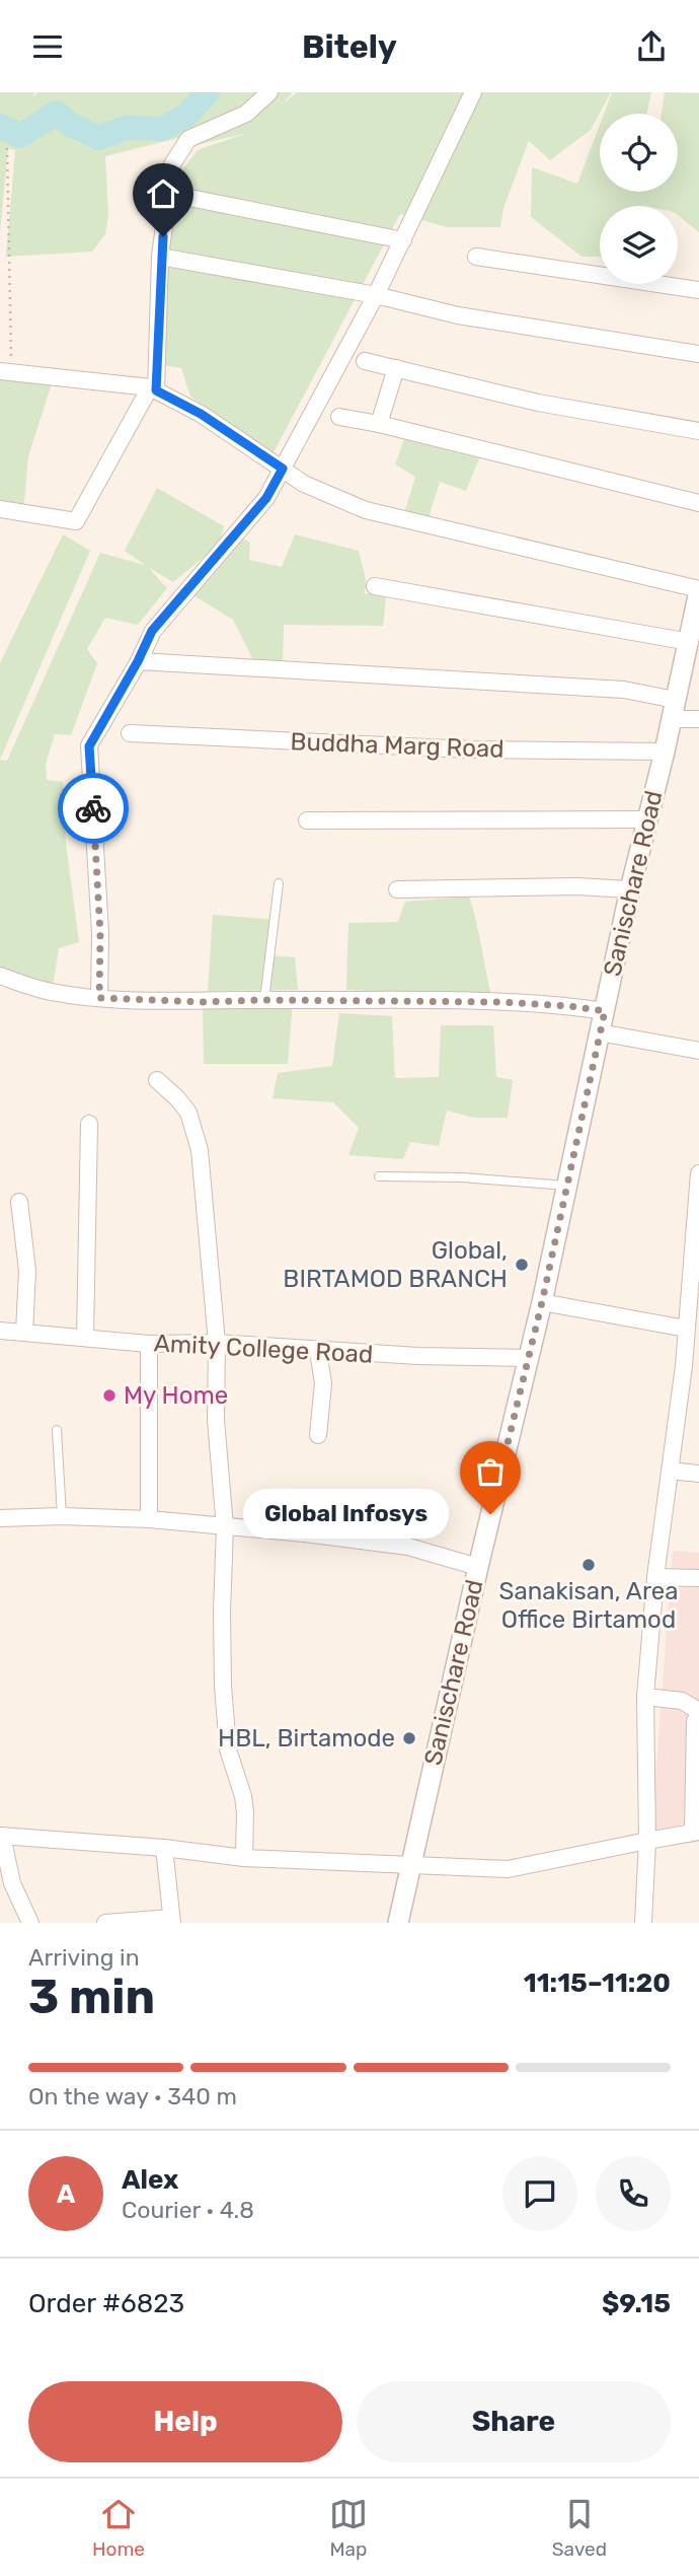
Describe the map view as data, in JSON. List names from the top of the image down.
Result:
{
  "streets": {
    "street": ["Buddha Marg Road", "Sanischare Road", "Amity College Road"]
  },
  "crossings": [
    ["Buddha Marg Road", "Sanischare Road"],
    ["Sanischare Road", "Amity College Road"]
  ],
  "places": [
    "Global, BIRTAMOD BRANCH",
    "My Home",
    "Global Infosys",
    "Sanakisan, Area Office Birtamod",
    "HBL, Birtamode"
  ],
  "page": {
    "header": "Bitely",
    "bubble": "Global Infosys",
    "heading": ["3 min", "Arriving in", "11:15–11:20"],
    "panel": [
      "Alex",
      "Courier · 4.8",
      "Order #6823",
      "$9.15"
    ],
    "bar": "On the way · 340 m",
    "round": "A",
    "buttons": ["Help", "Share"],
    "tabs": ["Home", "Map", "Saved"]
  }
}
